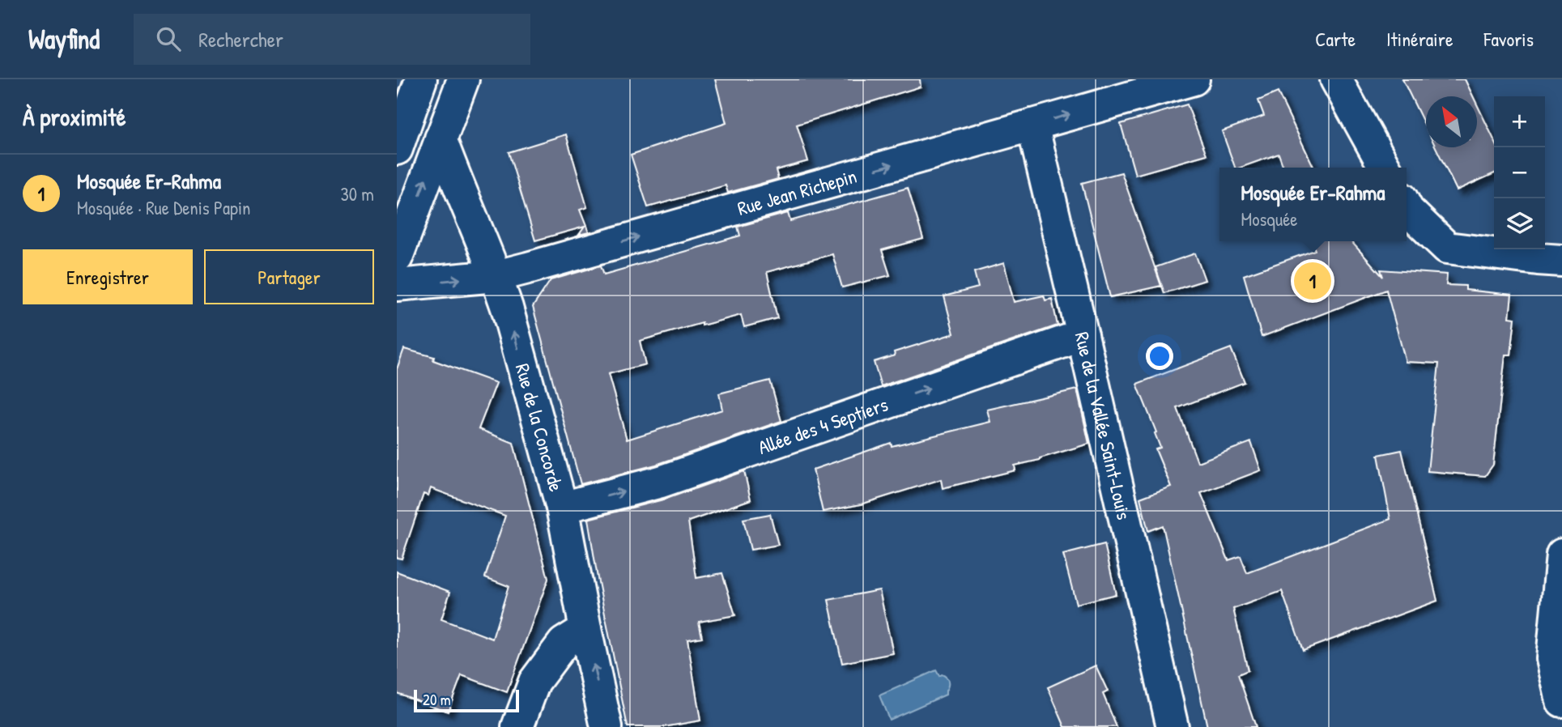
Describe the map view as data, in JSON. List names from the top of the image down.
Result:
{
  "streets": {
    "street": [
      "Rue Jean Richepin",
      "Allée des 4 Septiers",
      "Rue de la Vallée Saint-Louis",
      "Rue de la Concorde"
    ]
  },
  "crossings": [
    ["Rue Jean Richepin", "Rue de la Vallée Saint-Louis"],
    ["Rue Jean Richepin", "Rue de la Concorde"],
    ["Allée des 4 Septiers", "Rue de la Vallée Saint-Louis"],
    ["Allée des 4 Septiers", "Rue de la Concorde"]
  ],
  "one_way": ["Rue Jean Richepin", "Allée des 4 Septiers", "Rue de la Concorde"],
  "scale_bar": "20 m",
  "north": "top left",
  "page": {
    "header": "Wayfind",
    "search": "Rechercher",
    "nav": ["Carte", "Itinéraire", "Favoris"],
    "heading": "À proximité",
    "map_buttons": ["+", "−"],
    "list": [
      {
        "mark": "1",
        "name": "Mosquée Er-Rahma",
        "note": "Mosquée · Rue Denis Papin",
        "value": "30 m"
      }
    ],
    "popup": ["Mosquée Er-Rahma", "Mosquée"],
    "buttons": ["Enregistrer", "Partager"],
    "pins": "1",
    "scale": "20 m"
  }
}
